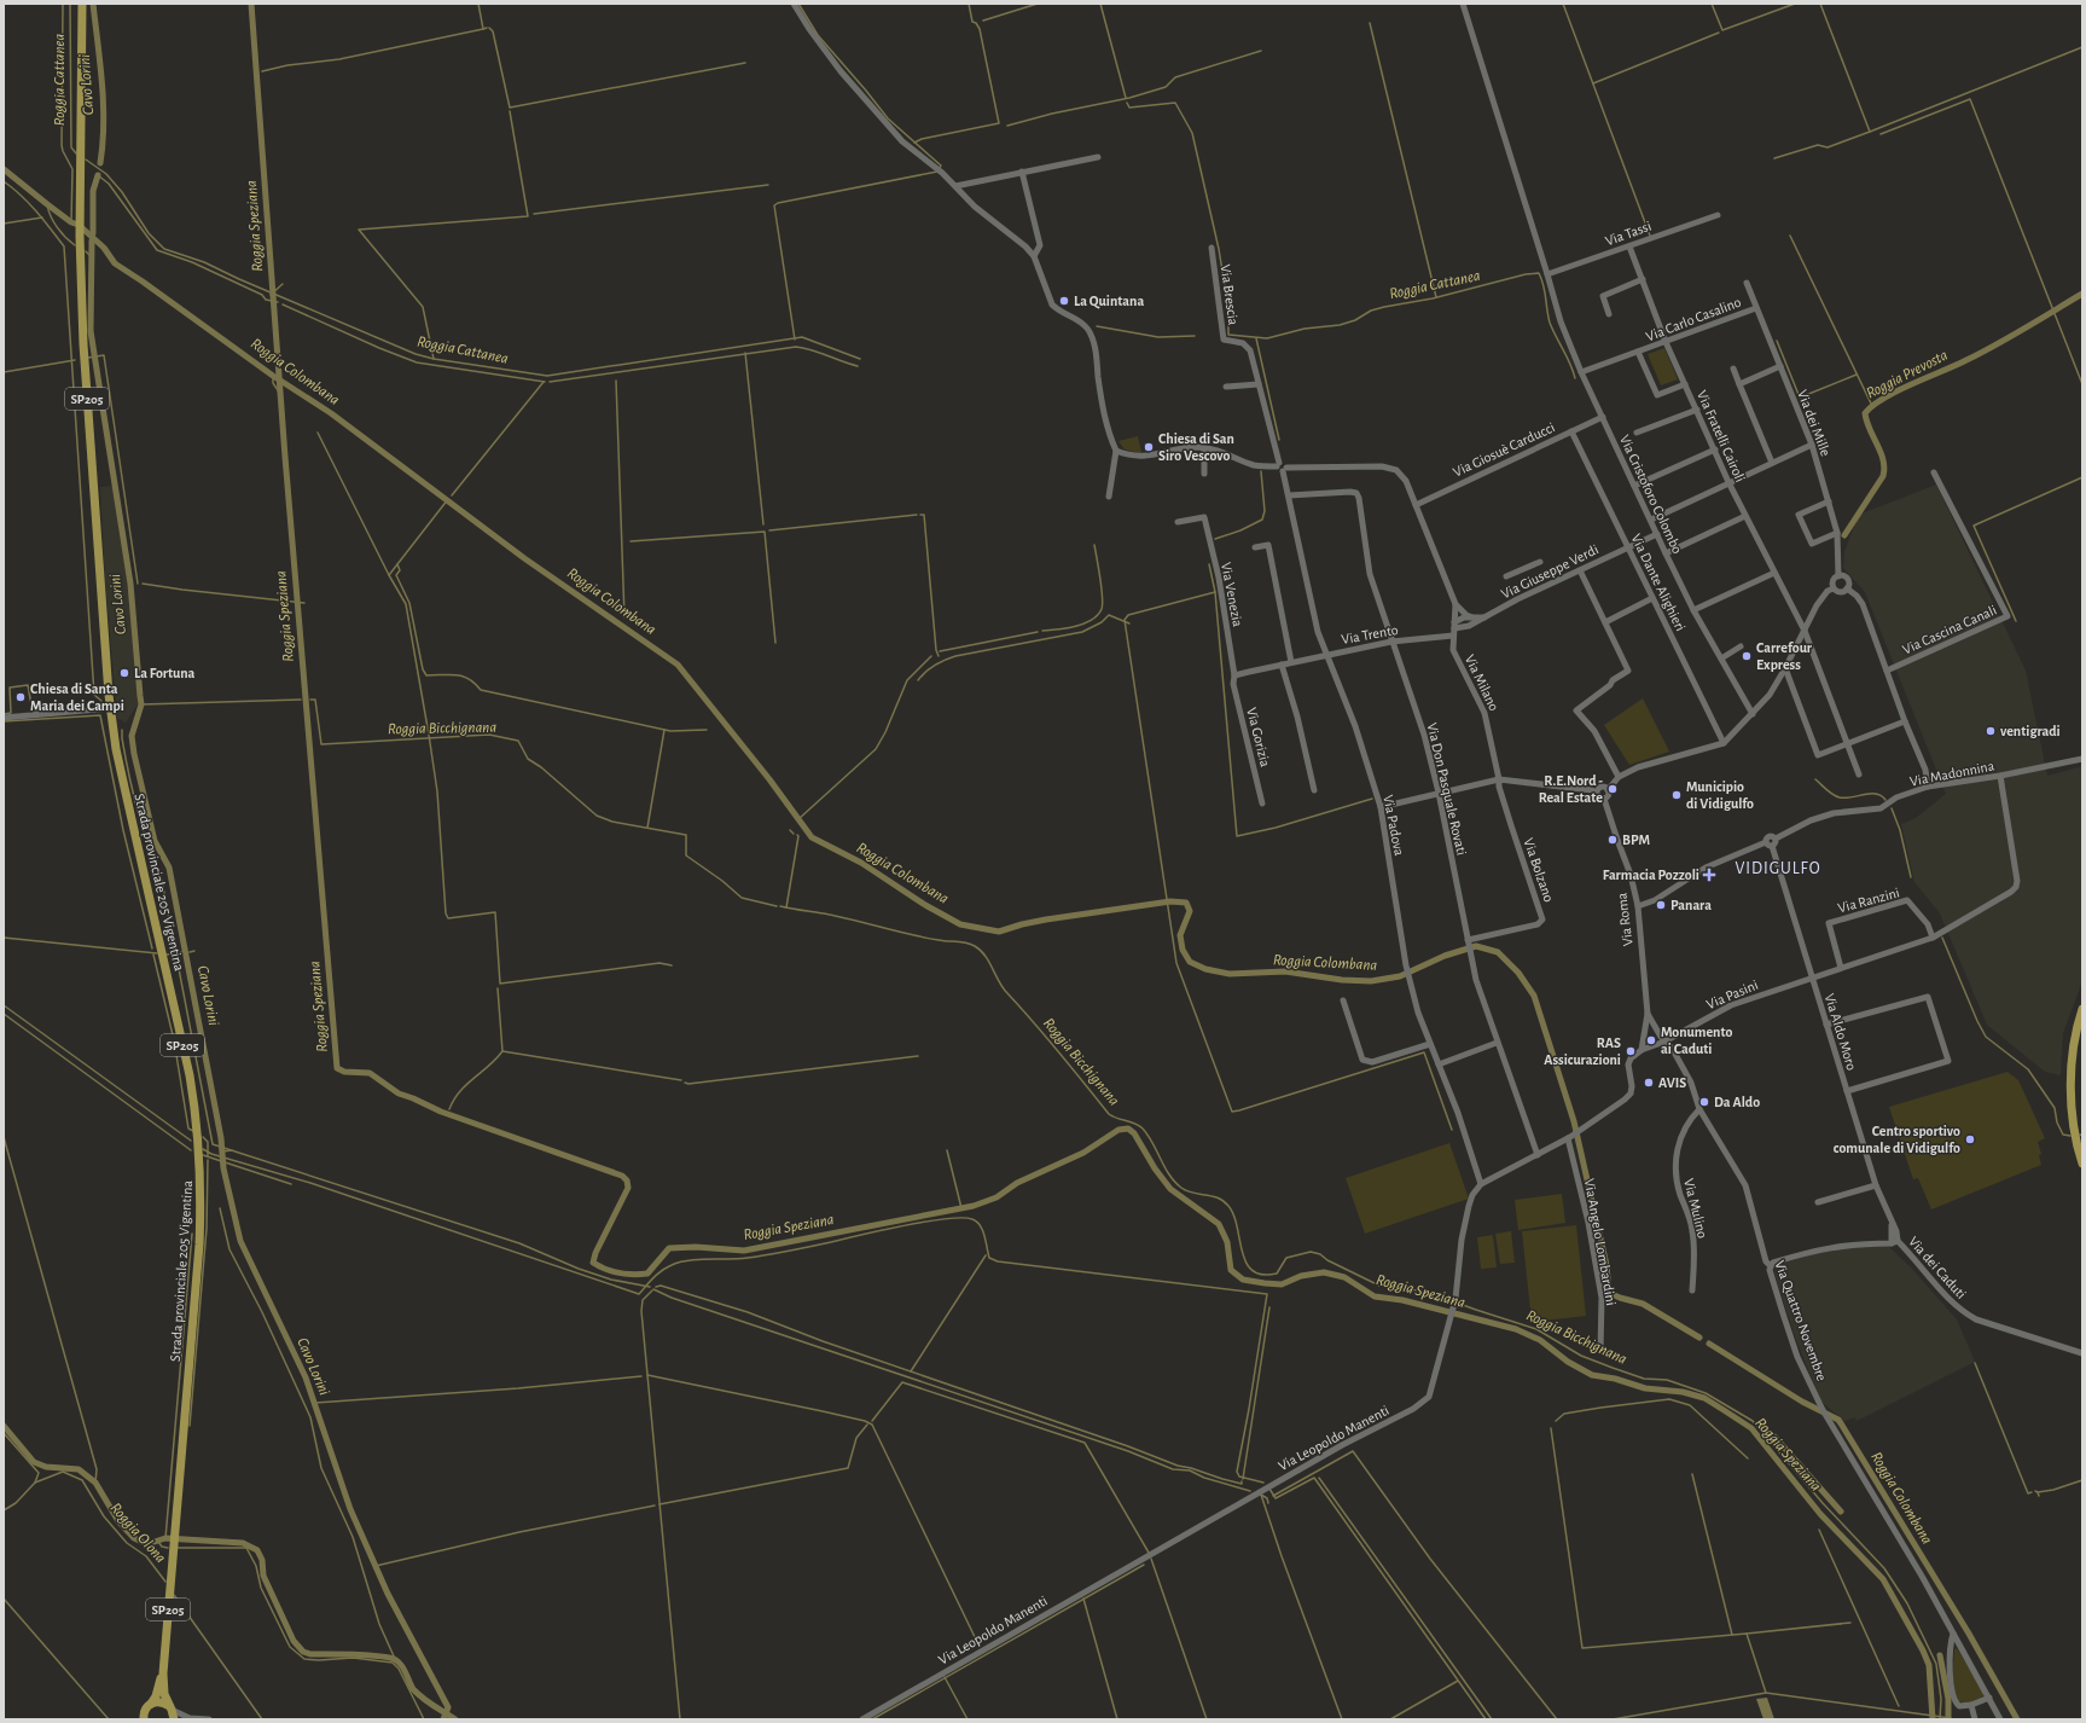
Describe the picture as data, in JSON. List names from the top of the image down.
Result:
{
  "streets": {
    "main road": ["SP205", "Strada provinciale 205 Vigentina"],
    "street": [
      "Via Tassi",
      "Via Brescia",
      "Via Carlo Casalino",
      "Via dei Mille",
      "Via Fratelli Cairoli",
      "Via Giosuè Carducci",
      "Via Cristoforo Colombo",
      "Via Giuseppe Verdi",
      "Via Dante Alighieri",
      "Via Venezia",
      "Via Cascina Canali",
      "Via Trento",
      "Via Milano",
      "Via Gorizia",
      "Via Madonnina",
      "Via Don Pasquale Rovati",
      "Via Padova",
      "Via Bolzano",
      "Via Ranzini",
      "Via Roma",
      "Via Pasini",
      "Via Aldo Moro",
      "Via Mulino",
      "Via Angelo Lombardini",
      "Via dei Caduti",
      "Via Quattro Novembre",
      "Via Leopoldo Manenti"
    ]
  },
  "crossings": [
    ["Via Tassi", "Via Fratelli Cairoli"],
    ["Via Tassi", "Via Cristoforo Colombo"],
    ["Via Carlo Casalino", "Via dei Mille"],
    ["Via Carlo Casalino", "Via Fratelli Cairoli"],
    ["Via Carlo Casalino", "Via Cristoforo Colombo"],
    ["SP205", "Strada provinciale 205 Vigentina"],
    ["Via Giosuè Carducci", "Via Cristoforo Colombo"],
    ["Via Giosuè Carducci", "Via Dante Alighieri"],
    ["Via Giosuè Carducci", "Via Milano"],
    ["Via Cristoforo Colombo", "Via Giuseppe Verdi"],
    ["Via Giuseppe Verdi", "Via Dante Alighieri"],
    ["Via Giuseppe Verdi", "Via Trento"],
    ["Via Giuseppe Verdi", "Via Milano"],
    ["Via Venezia", "Via Trento"],
    ["Via Venezia", "Via Gorizia"],
    ["Via Trento", "Via Milano"],
    ["Via Trento", "Via Gorizia"],
    ["Via Trento", "Via Don Pasquale Rovati"],
    ["Via Trento", "Via Padova"],
    ["Via Milano", "Via Bolzano"],
    ["Via Madonnina", "Via Aldo Moro"],
    ["Via Don Pasquale Rovati", "Via Padova"],
    ["Via Don Pasquale Rovati", "Via Bolzano"],
    ["Via Padova", "Via Leopoldo Manenti"],
    ["Via Roma", "Via Pasini"],
    ["Via Roma", "Via Quattro Novembre"],
    ["Via Pasini", "Via Aldo Moro"],
    ["Via Aldo Moro", "Via dei Caduti"],
    ["Via Mulino", "Via Quattro Novembre"],
    ["Via dei Caduti", "Via Quattro Novembre"]
  ],
  "districts": ["VIDIGULFO"],
  "water": [
    "Roggia Cattanea",
    "Cavo Lorini",
    "Roggia Speziana",
    "Roggia Colombana",
    "Roggia Prevosta",
    "Roggia Bicchignana",
    "Roggia Olona"
  ],
  "places": {
    "other": [
      "La Quintana",
      "Chiesa di San Siro Vescovo",
      "Carrefour Express",
      "La Fortuna",
      "Chiesa di Santa Maria dei Campi",
      "ventigradi",
      "R.E.Nord - Real Estate",
      "Municipio di Vidigulfo",
      "BPM",
      "Panara",
      "Monumento ai Caduti",
      "RAS Assicurazioni",
      "AVIS",
      "Da Aldo",
      "Centro sportivo comunale di Vidigulfo"
    ],
    "health": ["Farmacia Pozzoli"]
  }
}
